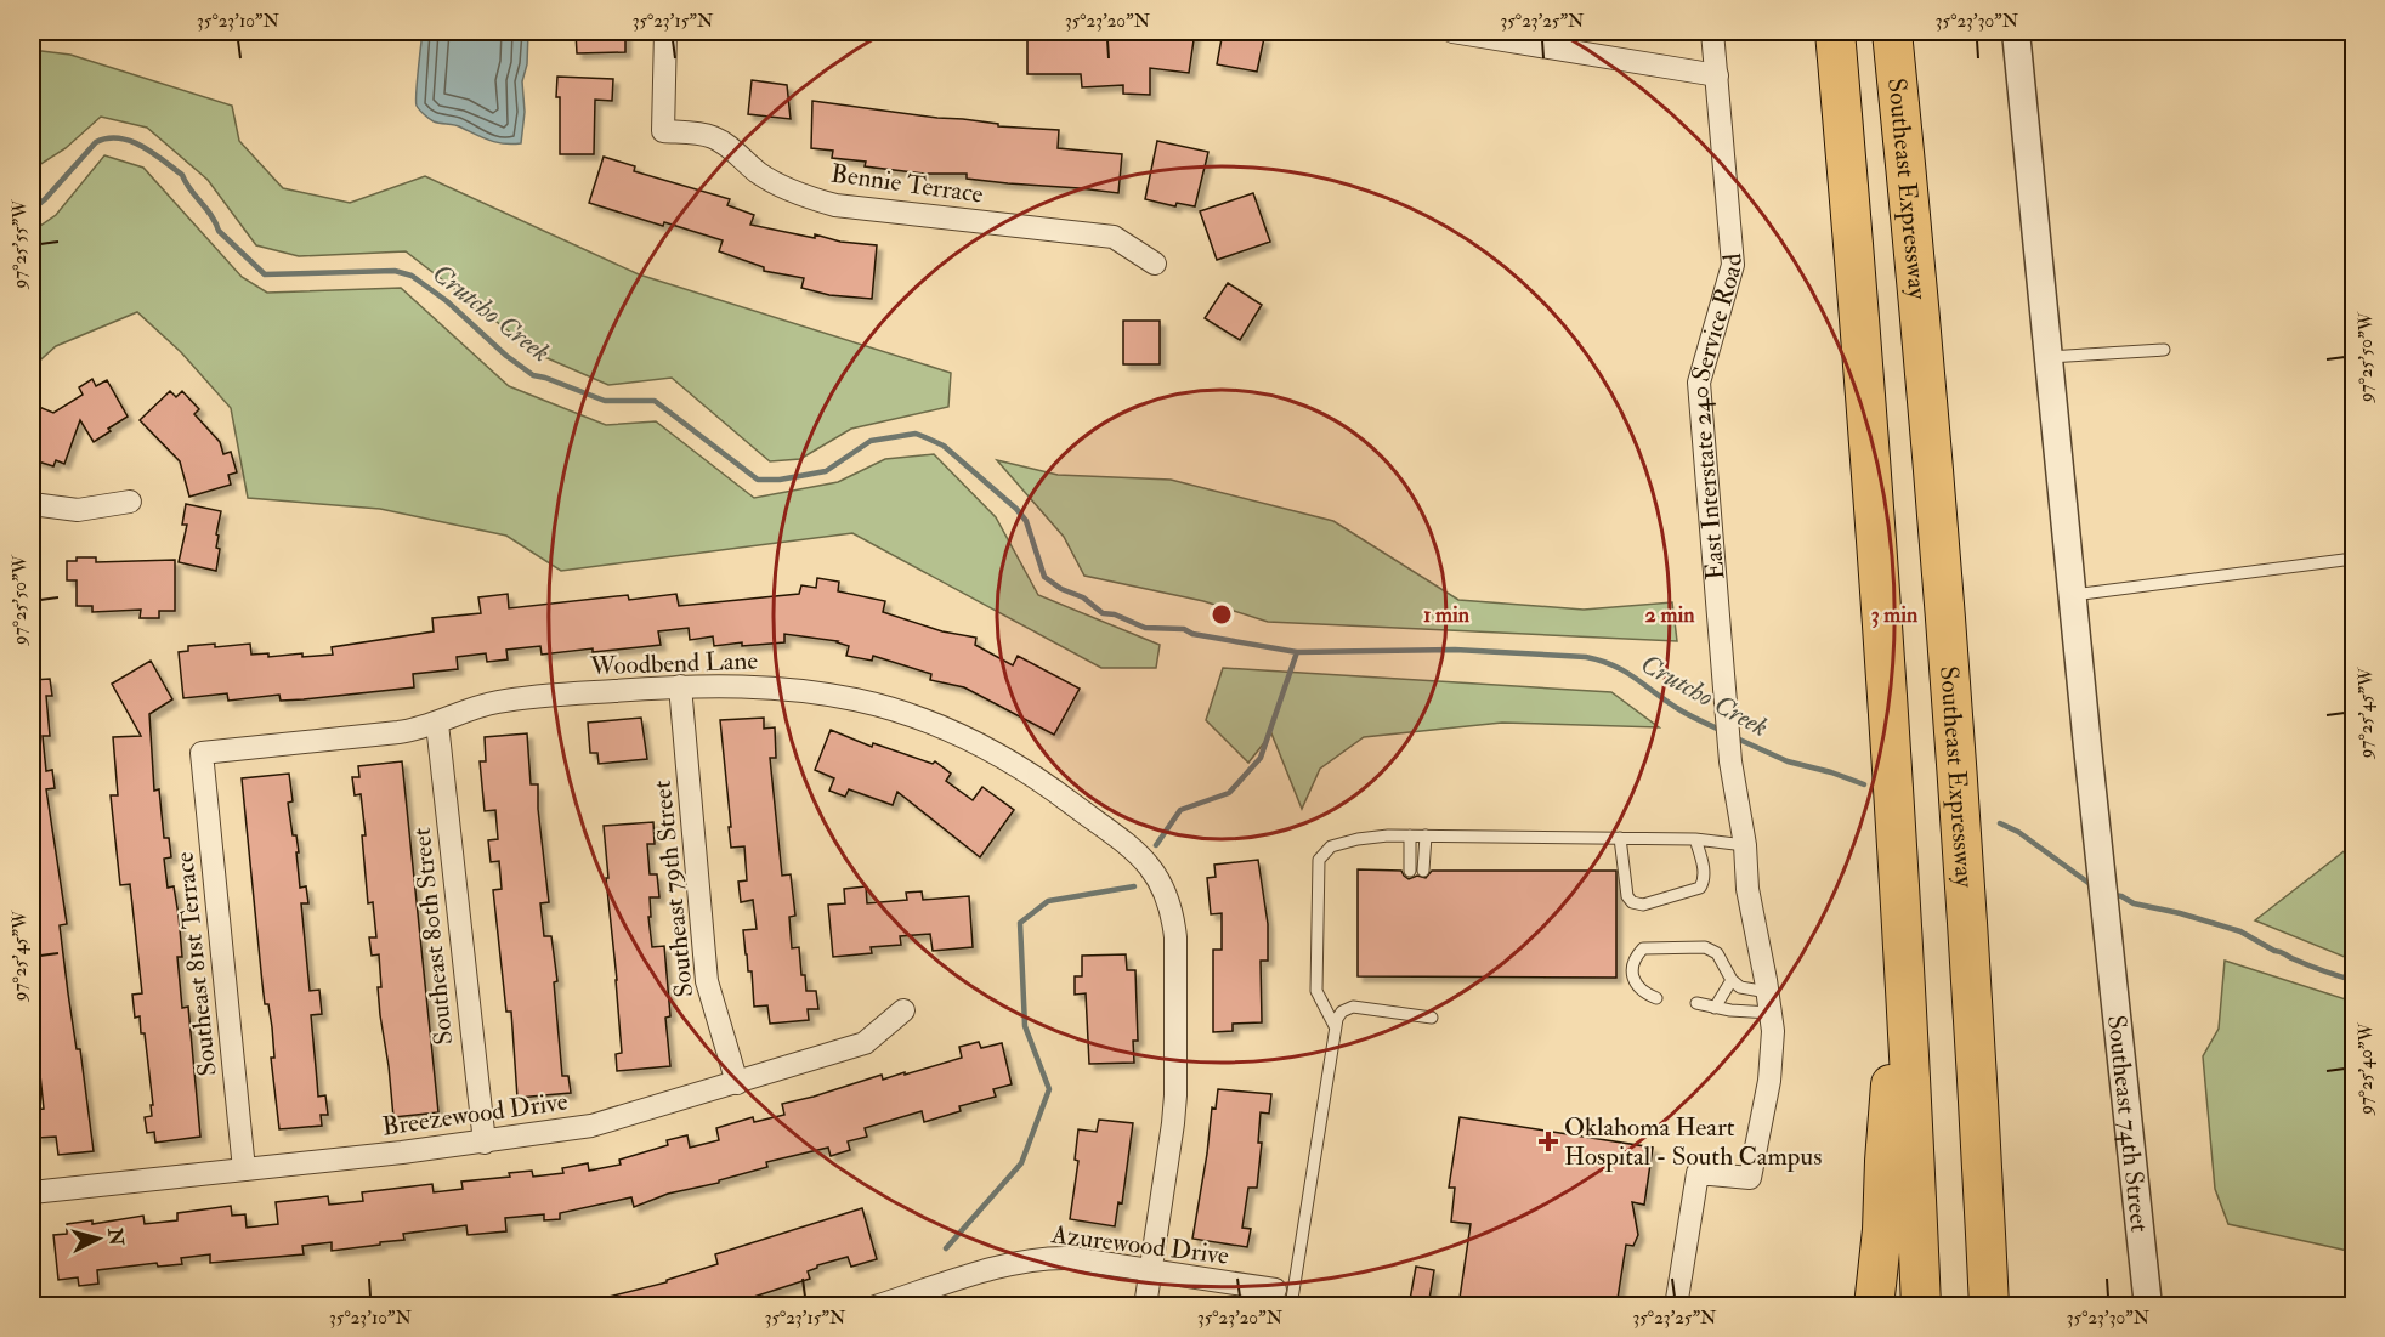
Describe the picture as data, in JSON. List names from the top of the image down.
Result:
{
  "streets": {
    "highway": ["Southeast Expressway"],
    "street": [
      "Bennie Terrace",
      "East Interstate 240 Service Road",
      "Woodbend Lane",
      "Southeast 79th Street",
      "Southeast 80th Street",
      "Southeast 81st Terrace",
      "Breezewood Drive",
      "Southeast 74th Street",
      "Azurewood Drive"
    ]
  },
  "crossings": [
    ["Woodbend Lane", "Southeast 79th Street"],
    ["Woodbend Lane", "Southeast 80th Street"],
    ["Woodbend Lane", "Southeast 81st Terrace"],
    ["Woodbend Lane", "Azurewood Drive"],
    ["Southeast 79th Street", "Breezewood Drive"],
    ["Southeast 80th Street", "Breezewood Drive"],
    ["Southeast 81st Terrace", "Breezewood Drive"]
  ],
  "water": ["Crutcho Creek"],
  "places": {
    "health": ["Oklahoma Heart Hospital - South Campus"]
  },
  "north": "right",
  "coordinates": [
    "35°23'10\"N",
    "35°23'15\"N",
    "35°23'20\"N",
    "35°23'25\"N",
    "35°23'30\"N",
    "97°25'55\"W",
    "97°25'50\"W",
    "97°25'45\"W",
    "97°25'40\"W"
  ],
  "rings": ["1 min", "2 min", "3 min"]
}
